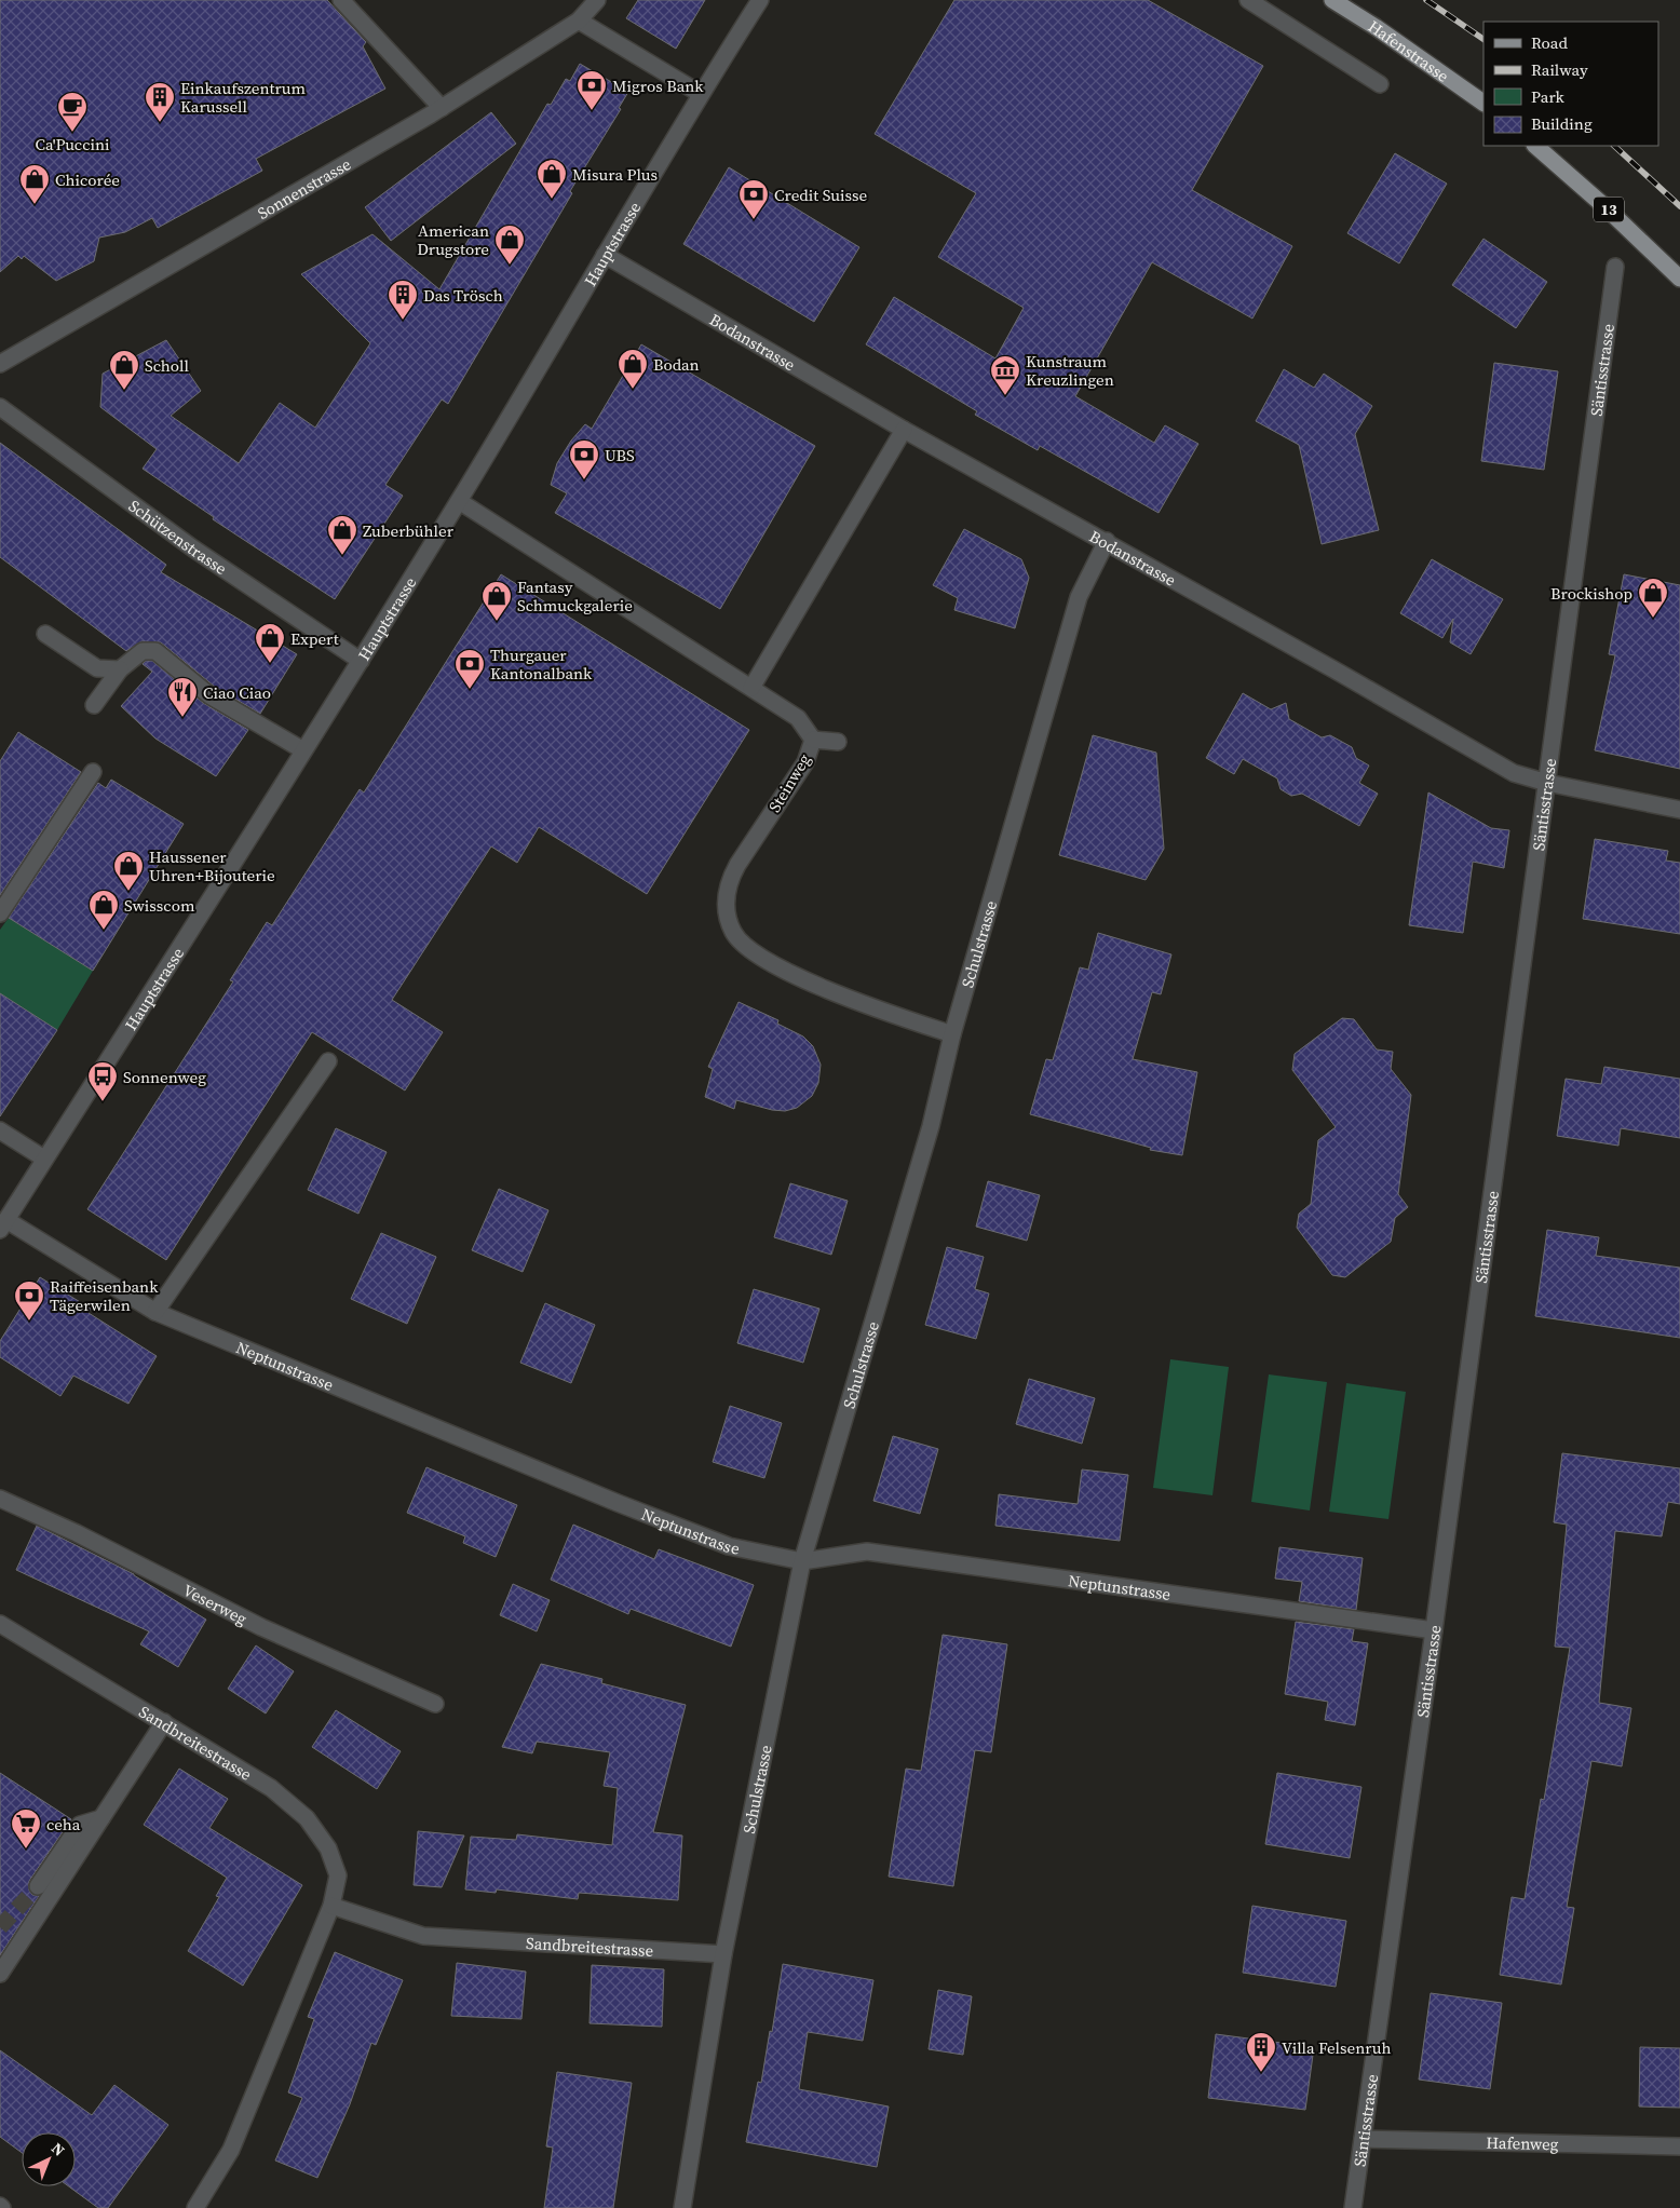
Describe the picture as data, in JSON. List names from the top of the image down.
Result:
{
  "streets": {
    "main road": ["Hafenstrasse", "13"],
    "street": [
      "Sonnenstrasse",
      "Hauptstrasse",
      "Bodanstrasse",
      "Säntisstrasse",
      "Schützenstrasse",
      "Steinweg",
      "Schulstrasse",
      "Neptunstrasse",
      "Veserweg",
      "Sandbreitestrasse",
      "Hafenweg"
    ]
  },
  "crossings": [
    ["Hauptstrasse", "Bodanstrasse"],
    ["Hauptstrasse", "Schützenstrasse"],
    ["Hauptstrasse", "Steinweg"],
    ["Hauptstrasse", "Neptunstrasse"],
    ["Bodanstrasse", "Säntisstrasse"],
    ["Bodanstrasse", "Schulstrasse"],
    ["Säntisstrasse", "Neptunstrasse"],
    ["Säntisstrasse", "Hafenweg"],
    ["Steinweg", "Schulstrasse"],
    ["Schulstrasse", "Neptunstrasse"],
    ["Schulstrasse", "Sandbreitestrasse"]
  ],
  "places": {
    "bank": [
      "Migros Bank",
      "Credit Suisse",
      "UBS",
      "Thurgauer Kantonalbank",
      "Raiffeisenbank Tägerwilen"
    ],
    "building": ["Einkaufszentrum Karussell", "Das Trösch", "Villa Felsenruh"],
    "cafe": ["Ca'Puccini"],
    "shop": [
      "Misura Plus",
      "Chicorée",
      "American Drugstore",
      "Bodan",
      "Scholl",
      "Zuberbühler",
      "Brockishop",
      "Fantasy Schmuckgalerie",
      "Expert",
      "Haussener Uhren+Bijouterie",
      "Swisscom"
    ],
    "museum": ["Kunstraum Kreuzlingen"],
    "restaurant": ["Ciao Ciao"],
    "bus stop": ["Sonnenweg"],
    "supermarket": ["ceha"]
  },
  "legend": [
    "Road",
    "Railway",
    "Park",
    "Building"
  ],
  "north": "top right"
}
